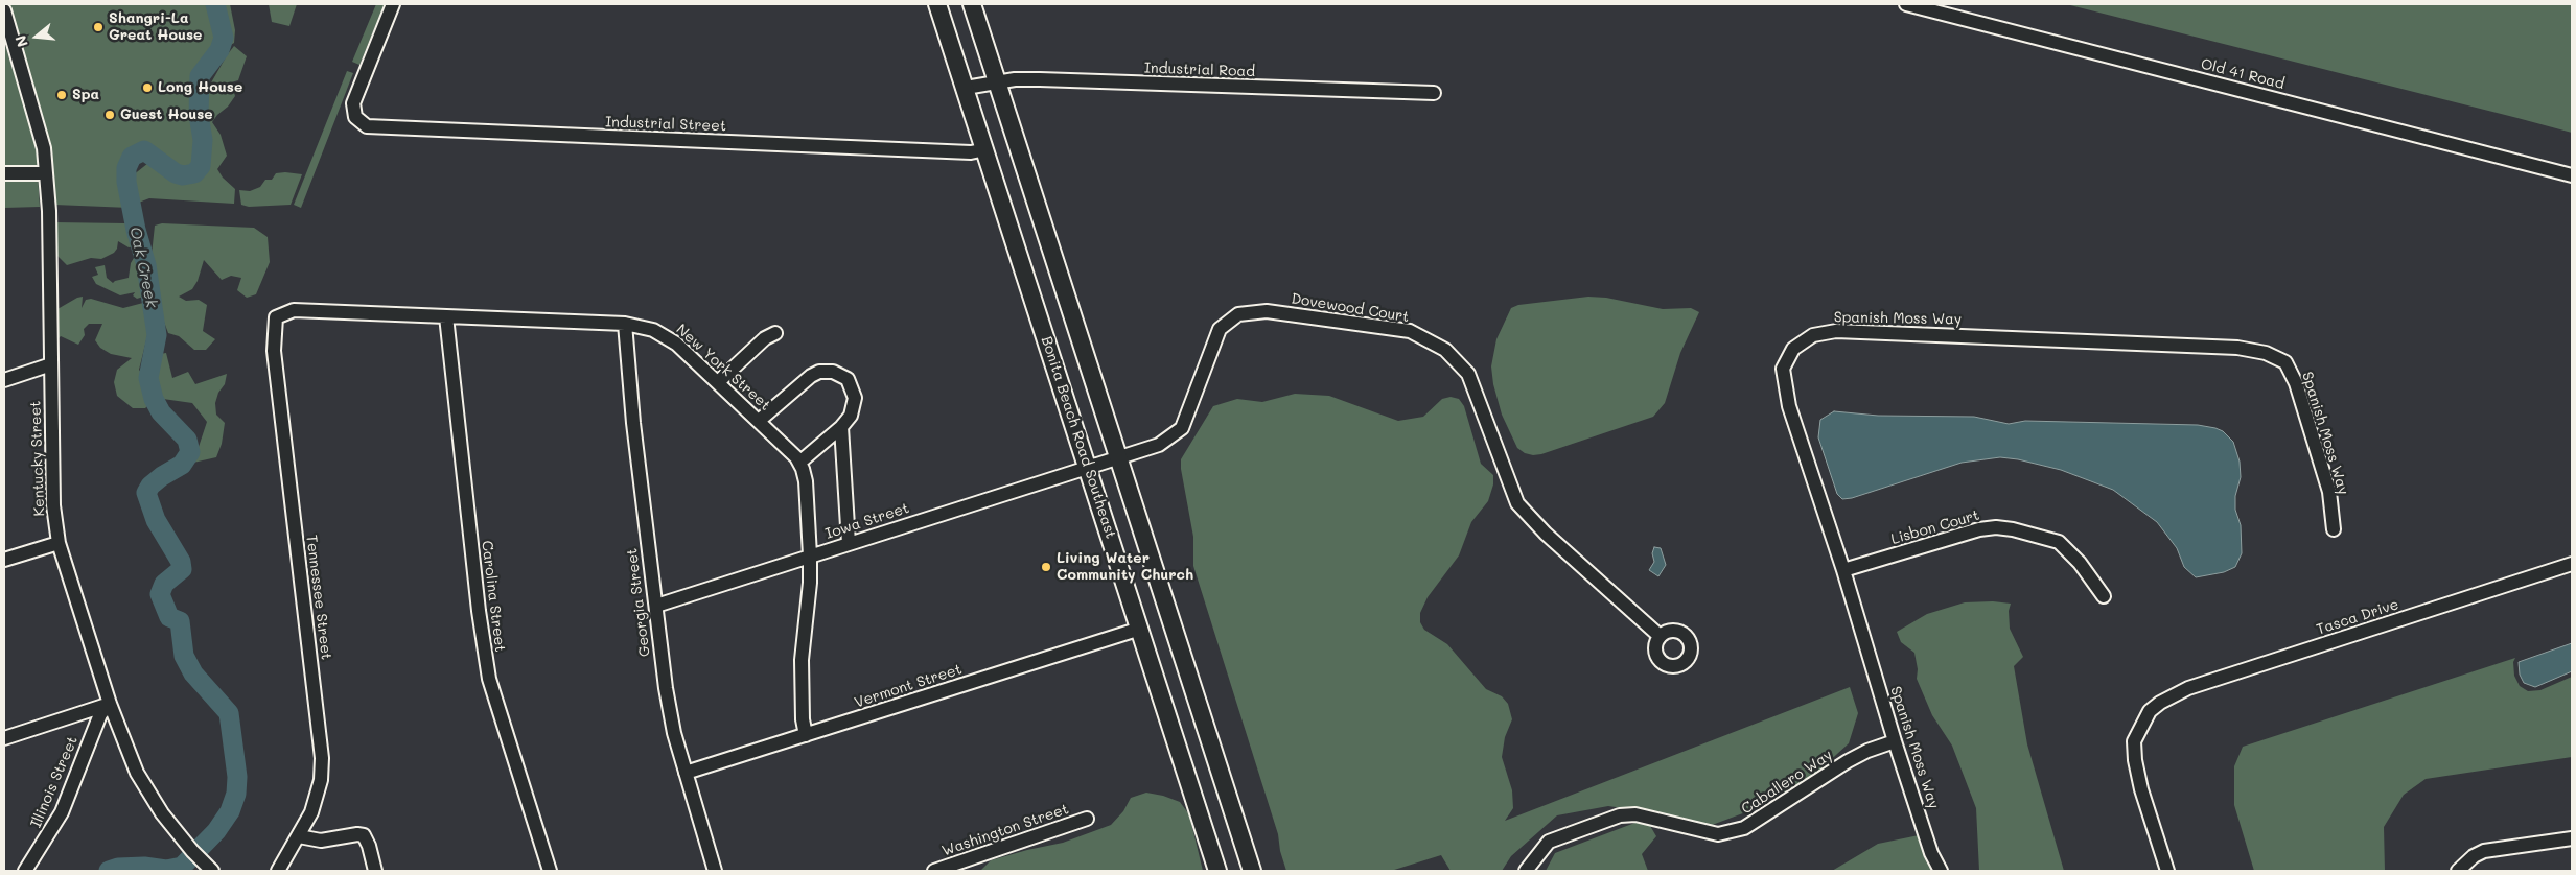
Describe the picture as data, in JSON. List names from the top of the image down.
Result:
{
  "streets": {
    "main road": ["Bonita Beach Road Southeast"],
    "street": [
      "Industrial Road",
      "Old 41 Road",
      "Industrial Street",
      "Dovewood Court",
      "Spanish Moss Way",
      "New York Street",
      "Kentucky Street",
      "Iowa Street",
      "Lisbon Court",
      "Carolina Street",
      "Tennessee Street",
      "Georgia Street",
      "Tasca Drive",
      "Vermont Street",
      "Illinois Street",
      "Caballero Way",
      "Washington Street"
    ]
  },
  "crossings": [
    ["Industrial Road", "Bonita Beach Road Southeast"],
    ["Industrial Street", "Bonita Beach Road Southeast"],
    ["Dovewood Court", "Bonita Beach Road Southeast"],
    ["Dovewood Court", "Iowa Street"],
    ["Spanish Moss Way", "Lisbon Court"],
    ["Spanish Moss Way", "Caballero Way"],
    ["New York Street", "Iowa Street"],
    ["New York Street", "Carolina Street"],
    ["New York Street", "Tennessee Street"],
    ["New York Street", "Georgia Street"],
    ["New York Street", "Vermont Street"],
    ["Bonita Beach Road Southeast", "Iowa Street"],
    ["Bonita Beach Road Southeast", "Vermont Street"],
    ["Kentucky Street", "Illinois Street"],
    ["Iowa Street", "Georgia Street"],
    ["Georgia Street", "Vermont Street"]
  ],
  "water": ["Oak Creek"],
  "places": [
    "Shangri-La Great House",
    "Long House",
    "Spa",
    "Guest House",
    "Living Water Community Church"
  ],
  "north": "left"
}
